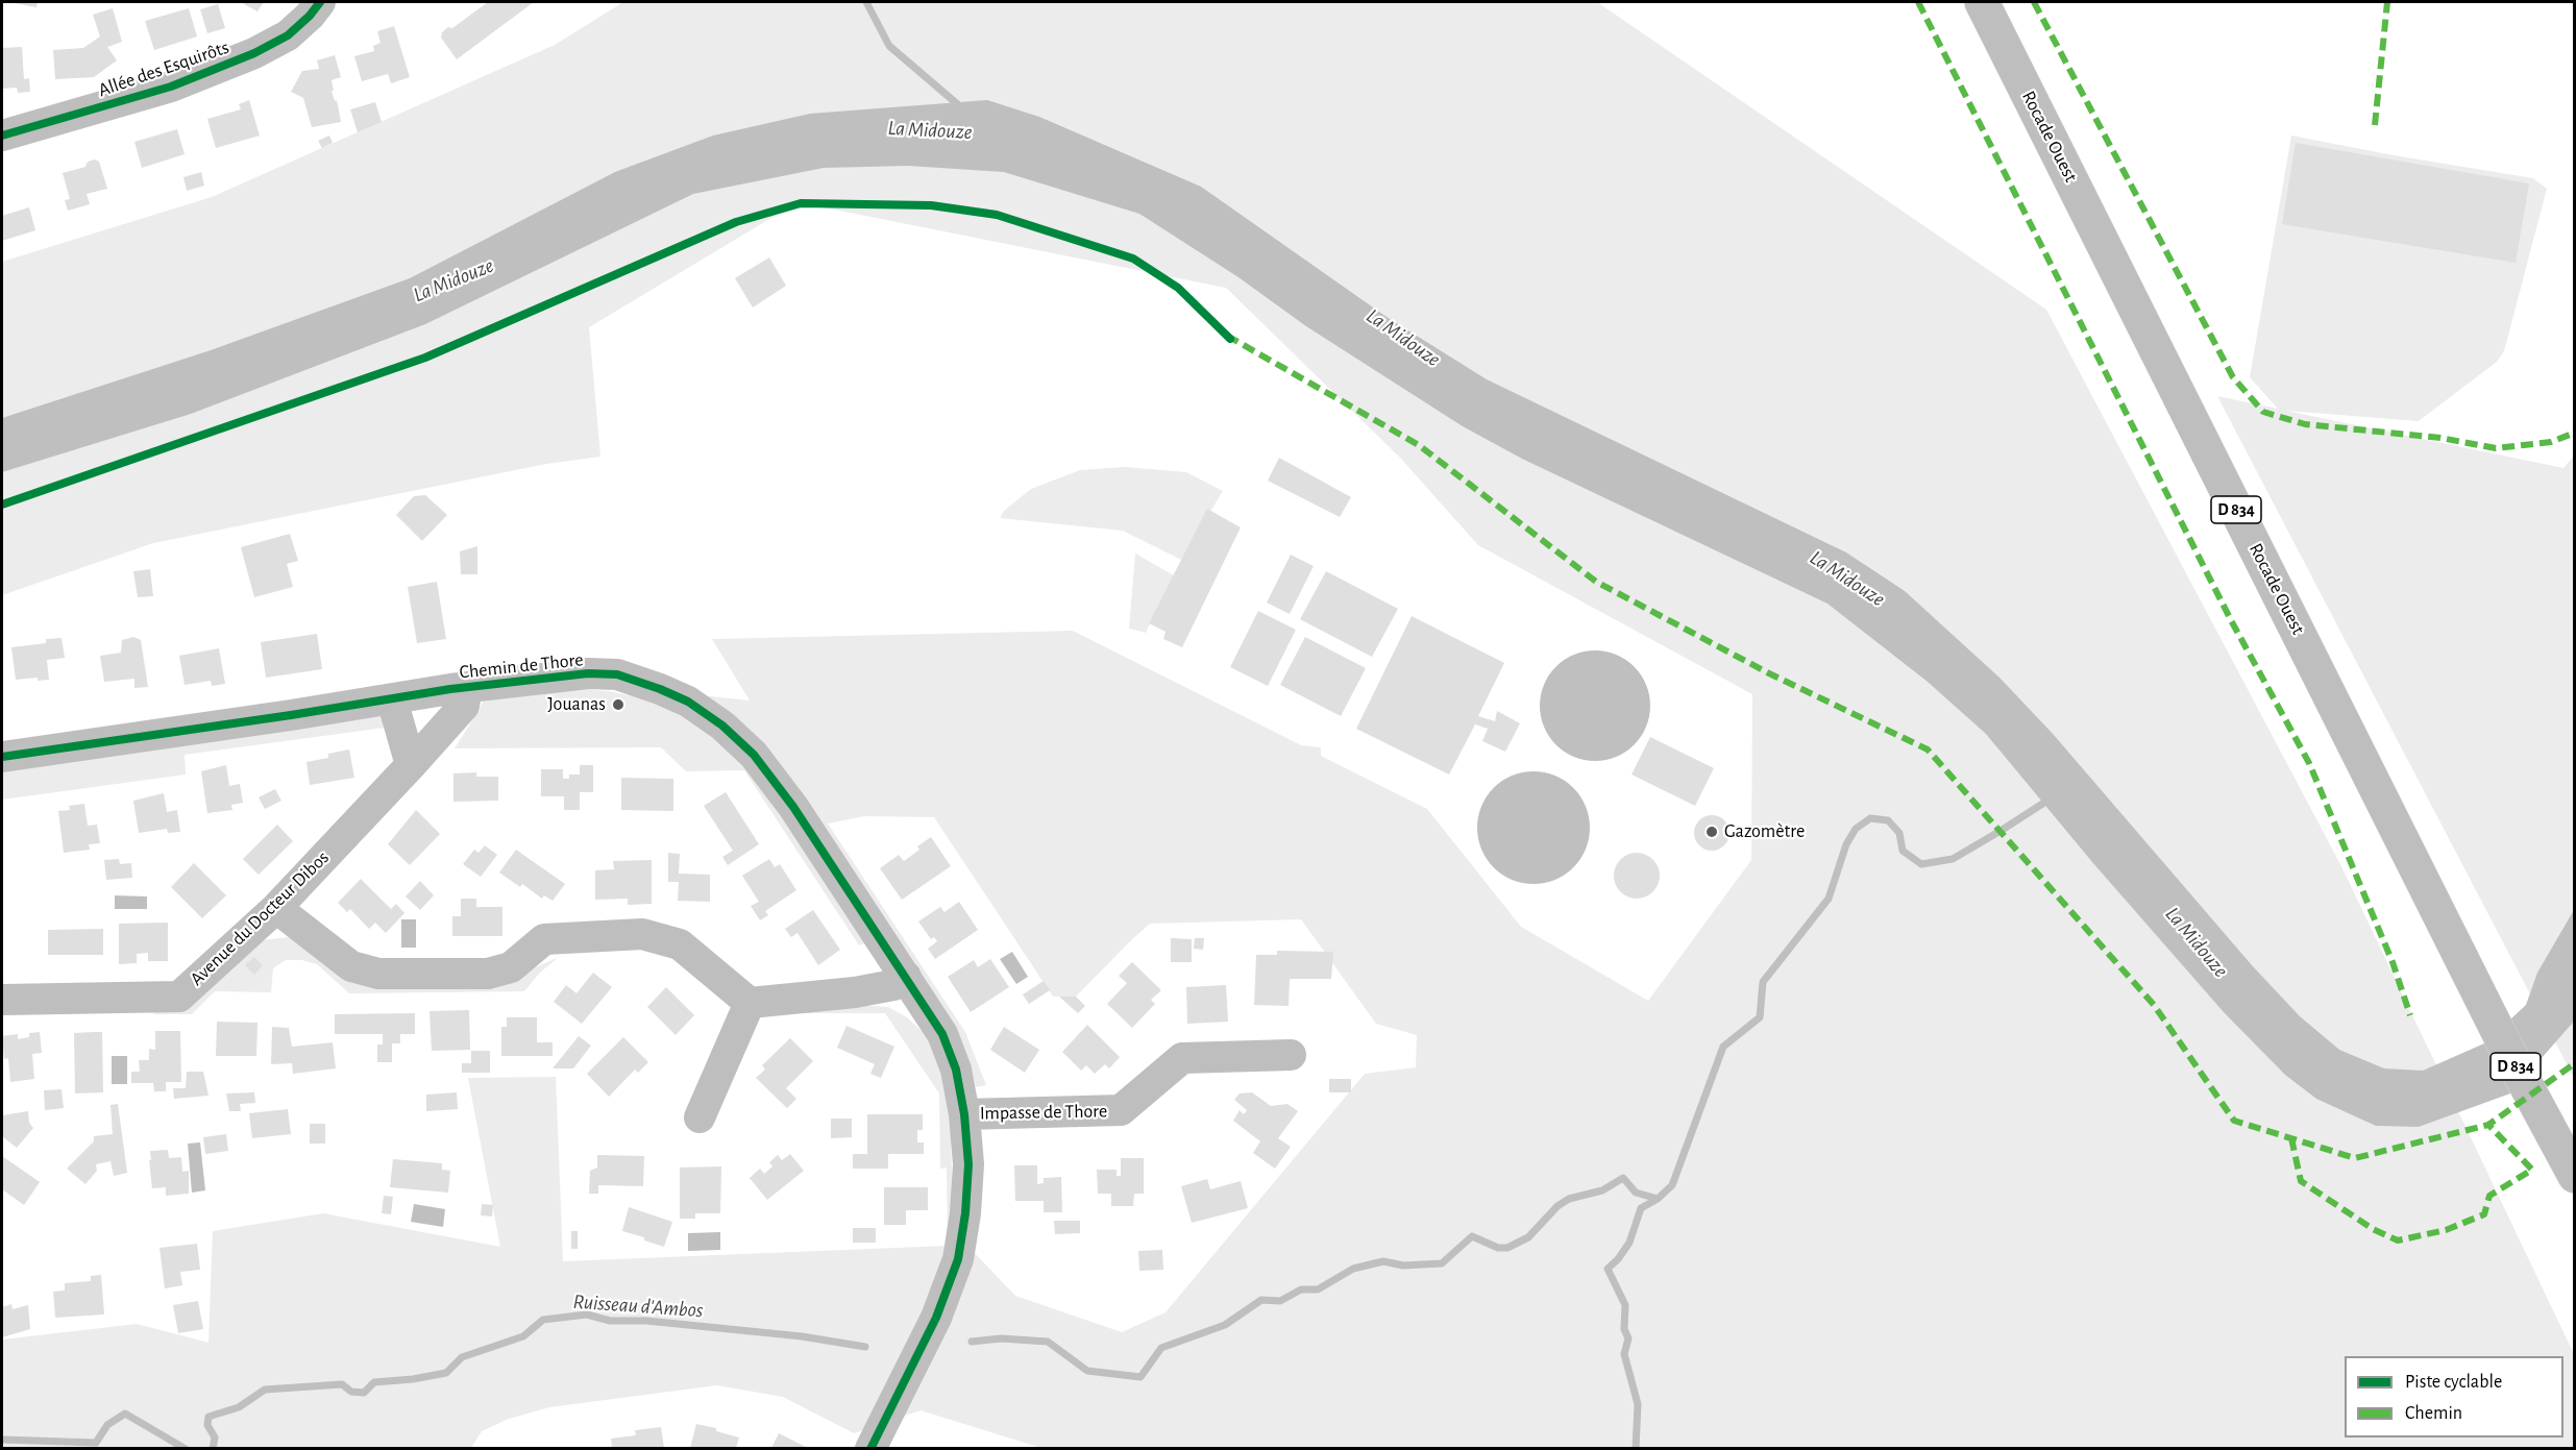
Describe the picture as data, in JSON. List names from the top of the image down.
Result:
{
  "streets": {
    "main road": ["Rocade Ouest", "D 834"],
    "street": [
      "Allée des Esquirôts",
      "Chemin de Thore",
      "Avenue du Docteur Dibos",
      "Impasse de Thore"
    ]
  },
  "crossings": [
    ["Chemin de Thore", "Avenue du Docteur Dibos"],
    ["Chemin de Thore", "Impasse de Thore"]
  ],
  "water": ["La Midouze", "Ruisseau d'Ambos"],
  "places": ["Jouanas", "Gazomètre"],
  "legend": ["Piste cyclable", "Chemin"]
}
